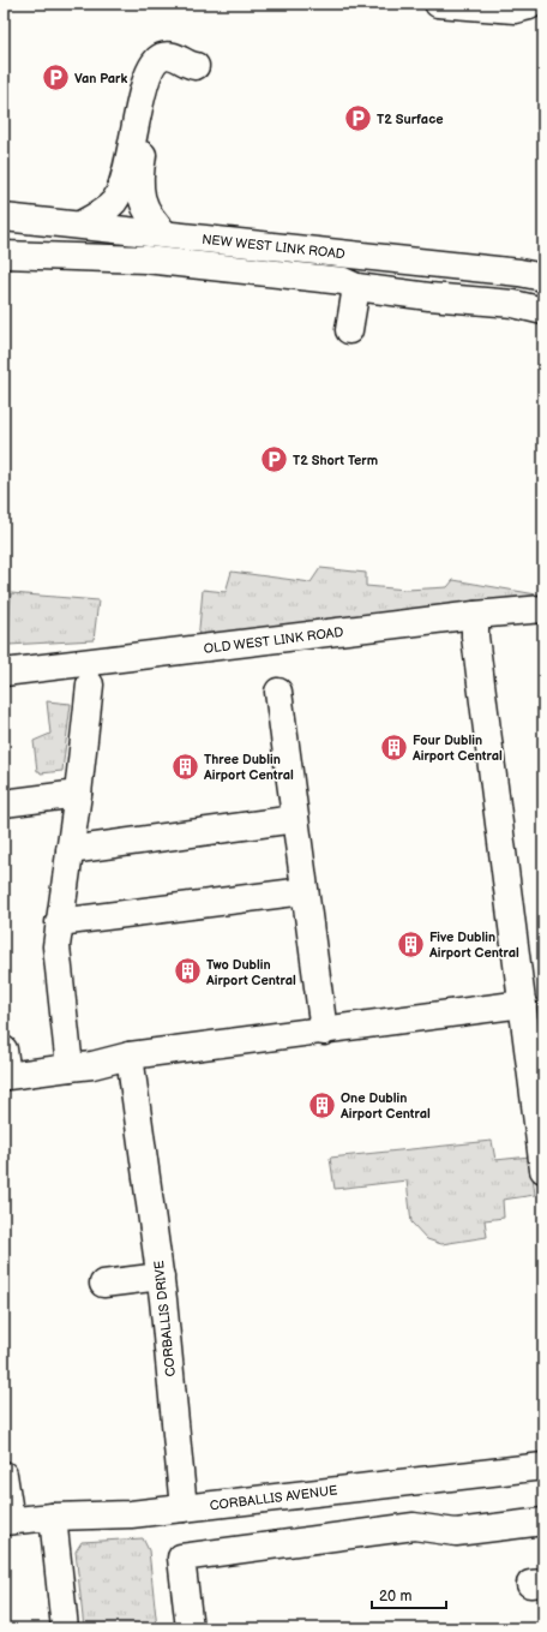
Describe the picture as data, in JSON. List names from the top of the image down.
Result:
{
  "streets": {
    "street": [
      "NEW WEST LINK ROAD",
      "OLD WEST LINK ROAD",
      "CORBALLIS DRIVE",
      "CORBALLIS AVENUE"
    ]
  },
  "crossings": [
    ["CORBALLIS DRIVE", "CORBALLIS AVENUE"]
  ],
  "places": {
    "parking": ["Van Park", "T2 Surface", "T2 Short Term"],
    "building": [
      "Four Dublin Airport Central",
      "Three Dublin Airport Central",
      "Five Dublin Airport Central",
      "Two Dublin Airport Central",
      "One Dublin Airport Central"
    ]
  },
  "scale_bar": "20 m"
}
